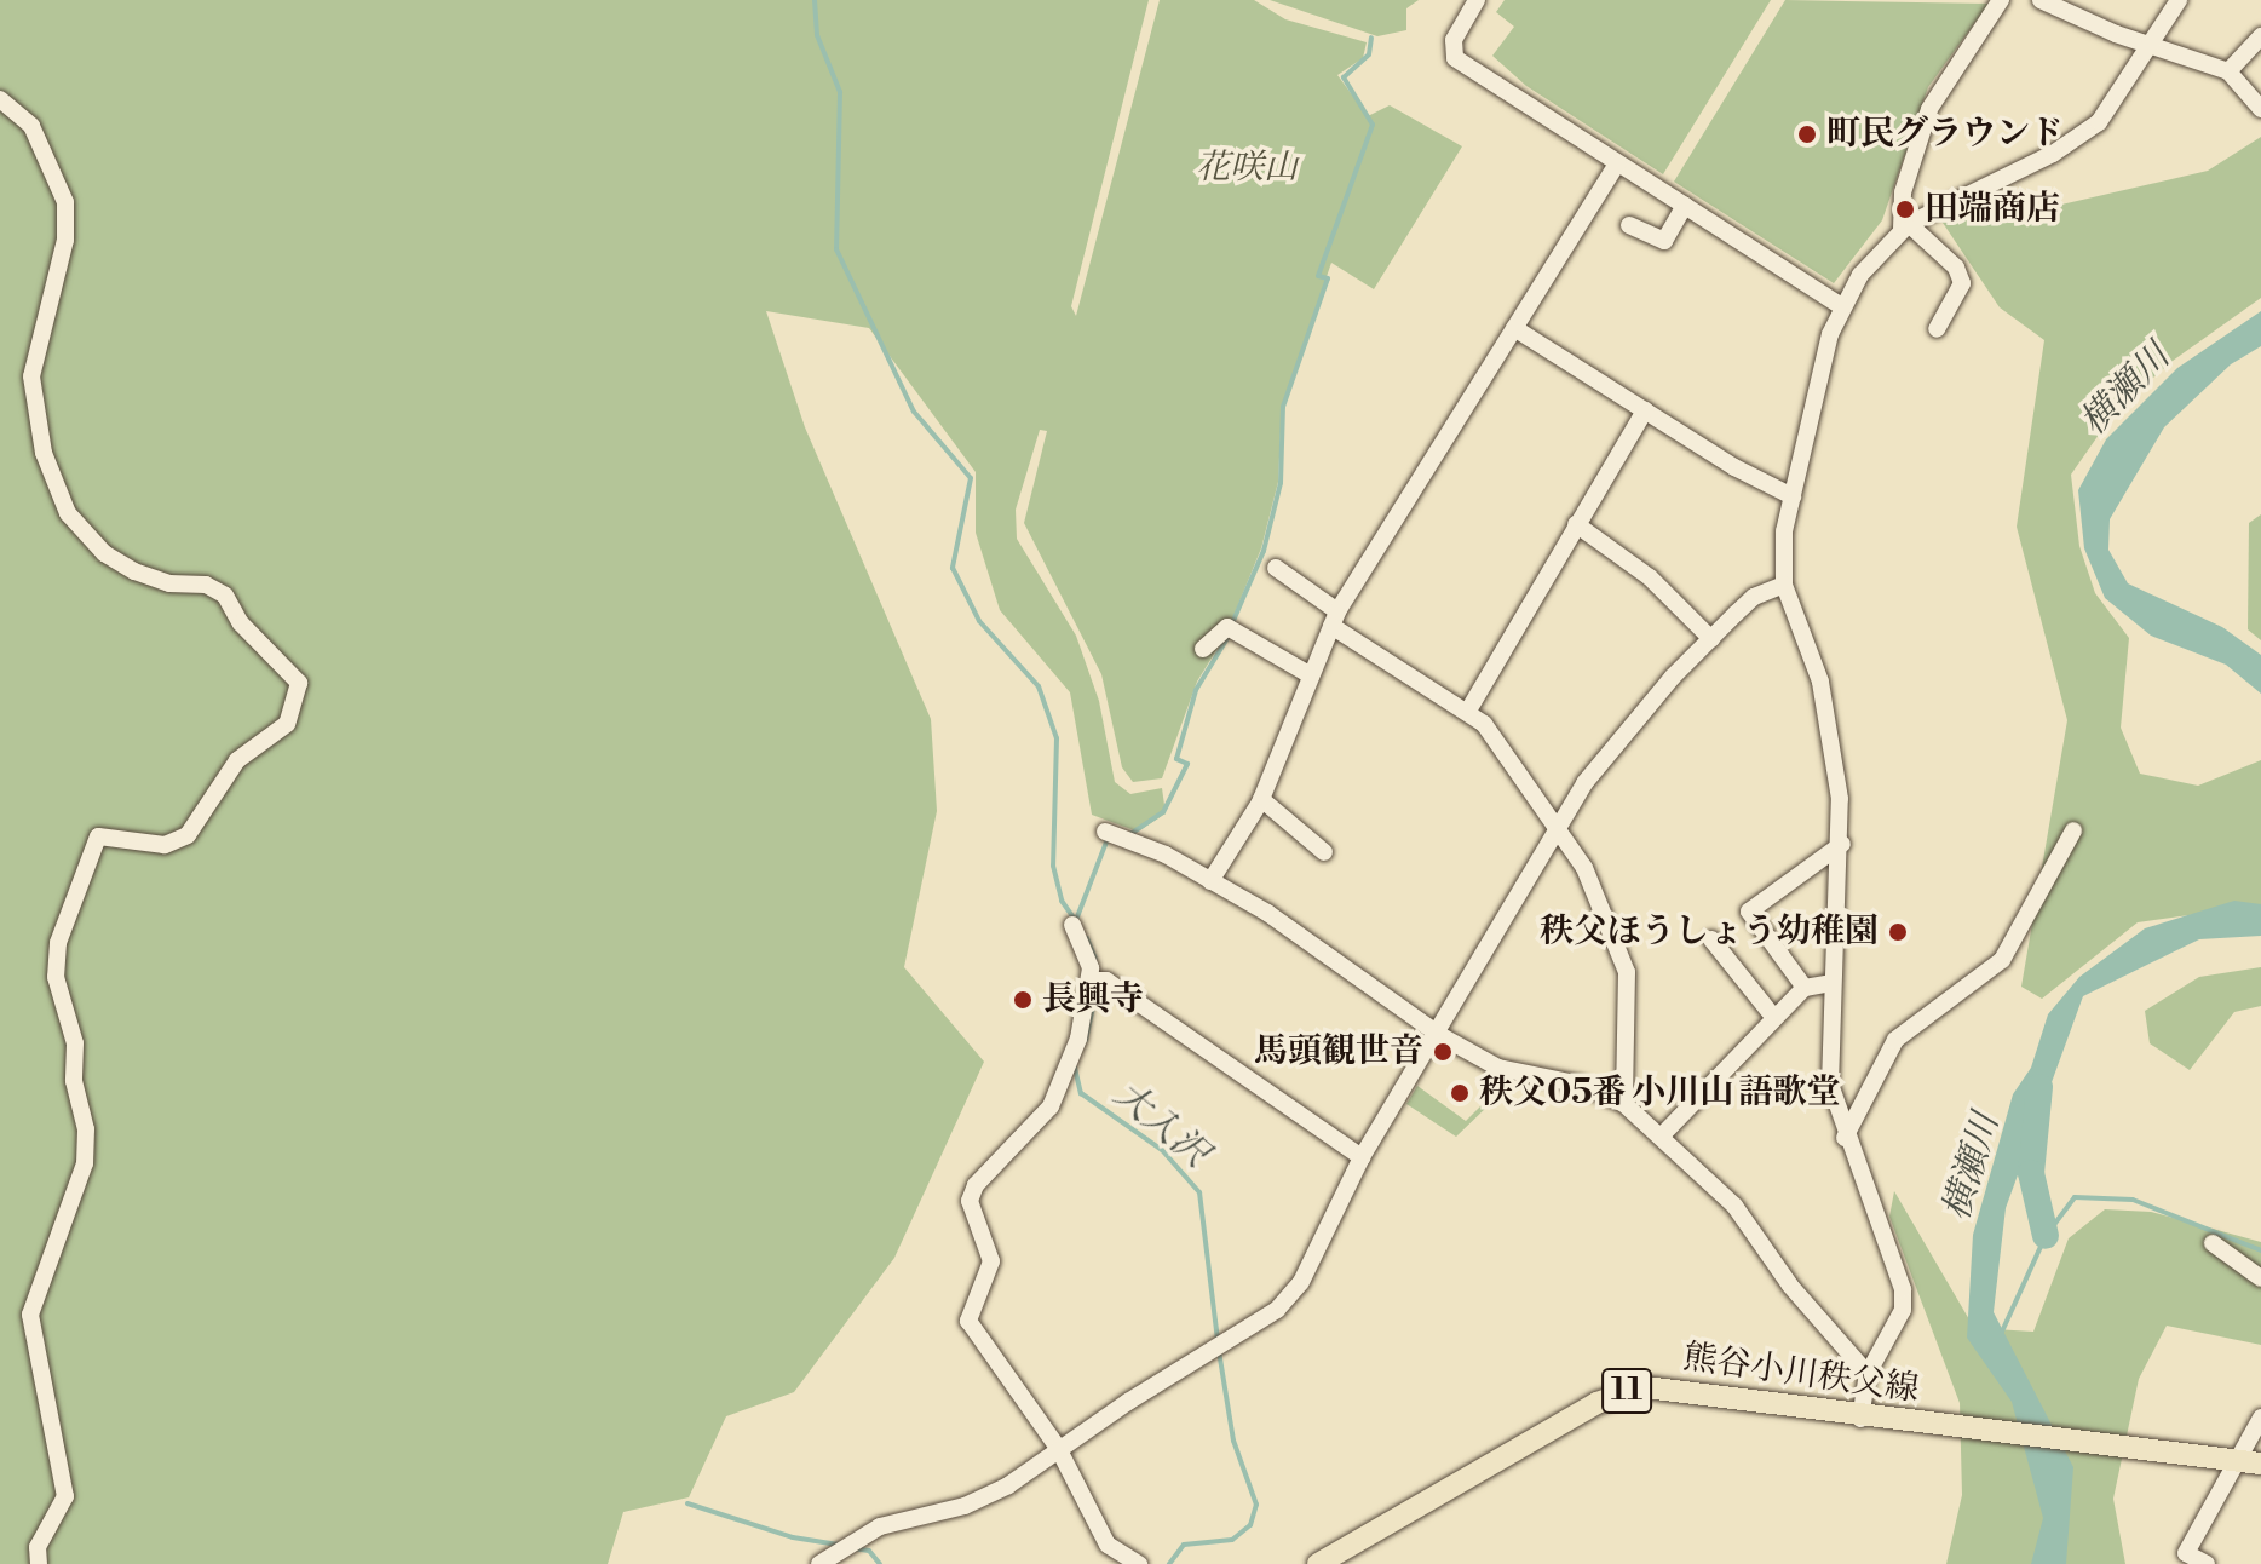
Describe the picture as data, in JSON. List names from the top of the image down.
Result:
{
  "streets": {
    "main road": ["熊谷小川秩父線", "11"]
  },
  "water": ["横瀬川", "大入沢"],
  "parks": ["花咲山"],
  "places": [
    "町民グラウンド",
    "田端商店",
    "秩父ほうしょう幼稚園",
    "長興寺",
    "馬頭観世音",
    "秩父05番 小川山 語歌堂"
  ]
}
